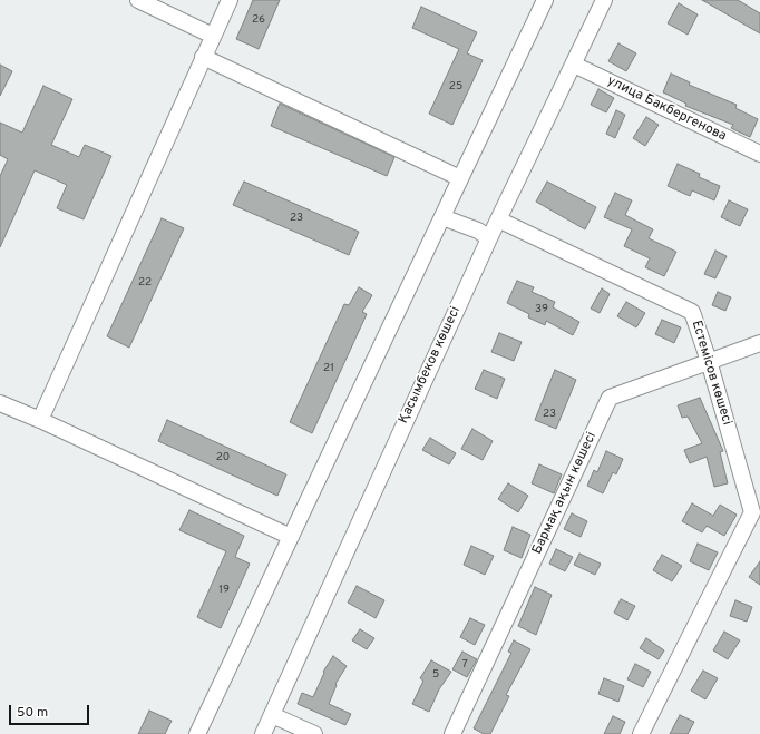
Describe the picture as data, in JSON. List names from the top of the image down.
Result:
{
  "streets": {
    "street": [
      "улица Бакбергенова",
      "Қасымбеков көшесі",
      "Естемісов көшесі",
      "Бармақ ақын көшесі"
    ]
  },
  "crossings": [
    ["улица Бакбергенова", "Қасымбеков көшесі"],
    ["Қасымбеков көшесі", "Естемісов көшесі"],
    ["Естемісов көшесі", "Бармақ ақын көшесі"]
  ],
  "house_numbers": [
    "26",
    "25",
    "23",
    "22",
    "39",
    "21",
    "23",
    "20",
    "19",
    "7",
    "5"
  ],
  "scale_bar": "50 m"
}
